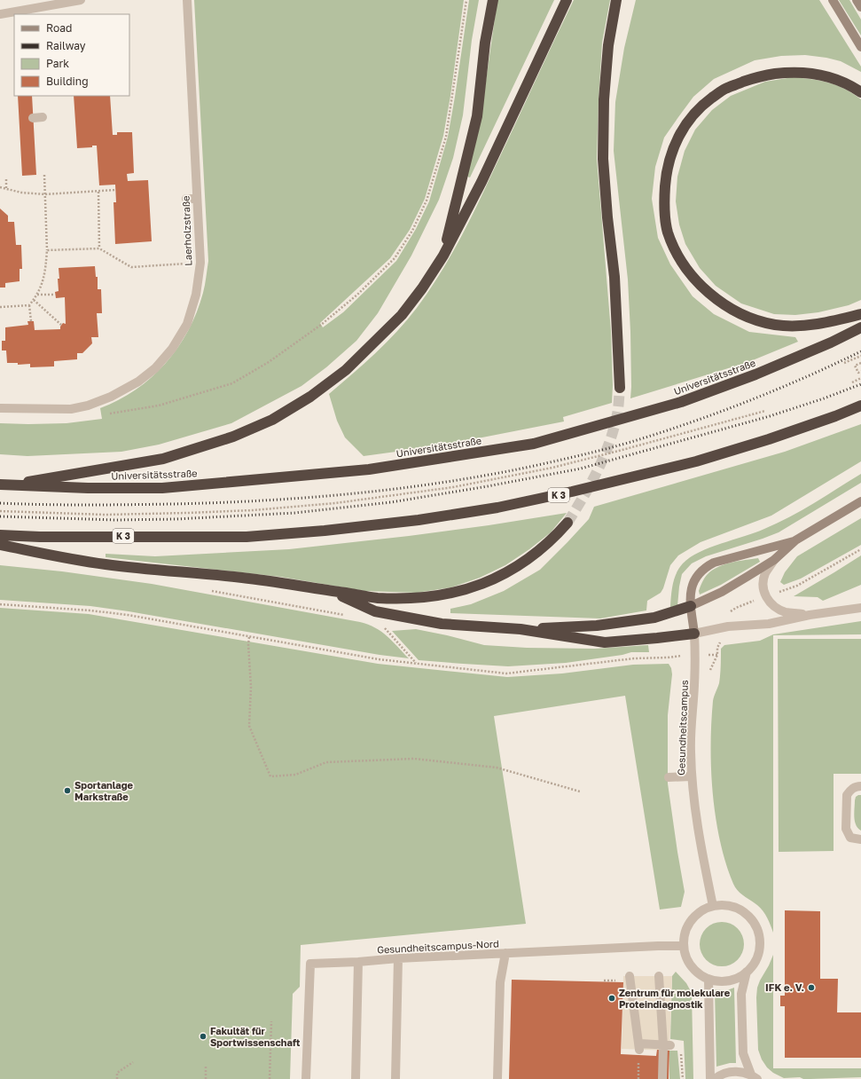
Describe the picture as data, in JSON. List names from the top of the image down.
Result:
{
  "streets": {
    "highway": ["Universitätsstraße", "K 3"],
    "street": ["Laerholzstraße", "Gesundheitscampus", "Gesundheitscampus-Nord"]
  },
  "crossings": [
    ["Gesundheitscampus", "Gesundheitscampus-Nord"]
  ],
  "places": [
    "Sportanlage Markstraße",
    "IFK e. V.",
    "Zentrum für molekulare Proteindiagnostik",
    "Fakultät für Sportwissenschaft"
  ],
  "legend": [
    "Road",
    "Railway",
    "Park",
    "Building"
  ]
}
